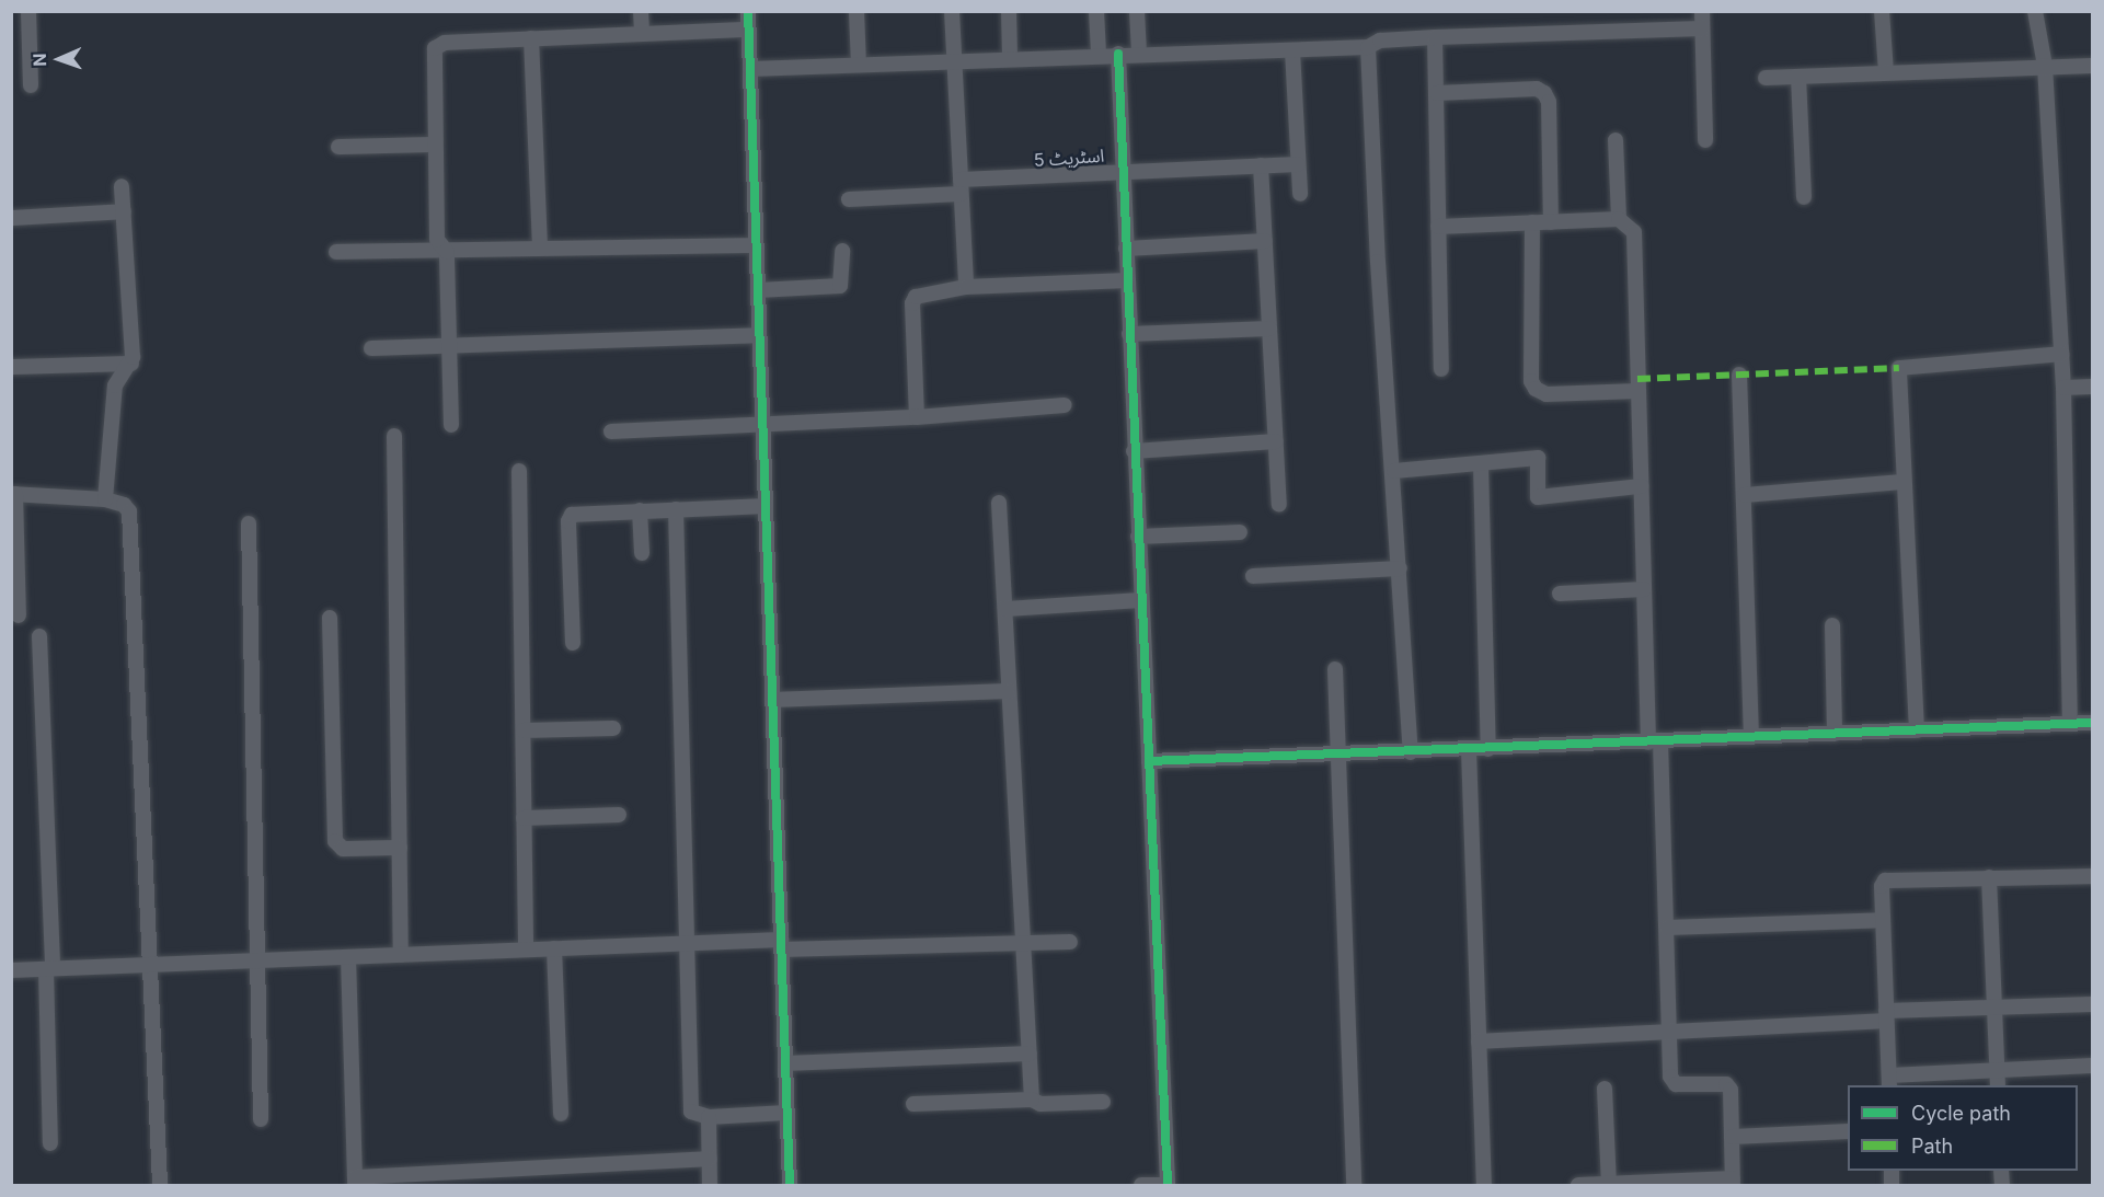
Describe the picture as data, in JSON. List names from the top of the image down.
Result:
{
  "streets": {
    "street": ["اسٹریٹ 5"]
  },
  "legend": ["Cycle path", "Path"],
  "north": "left"
}
